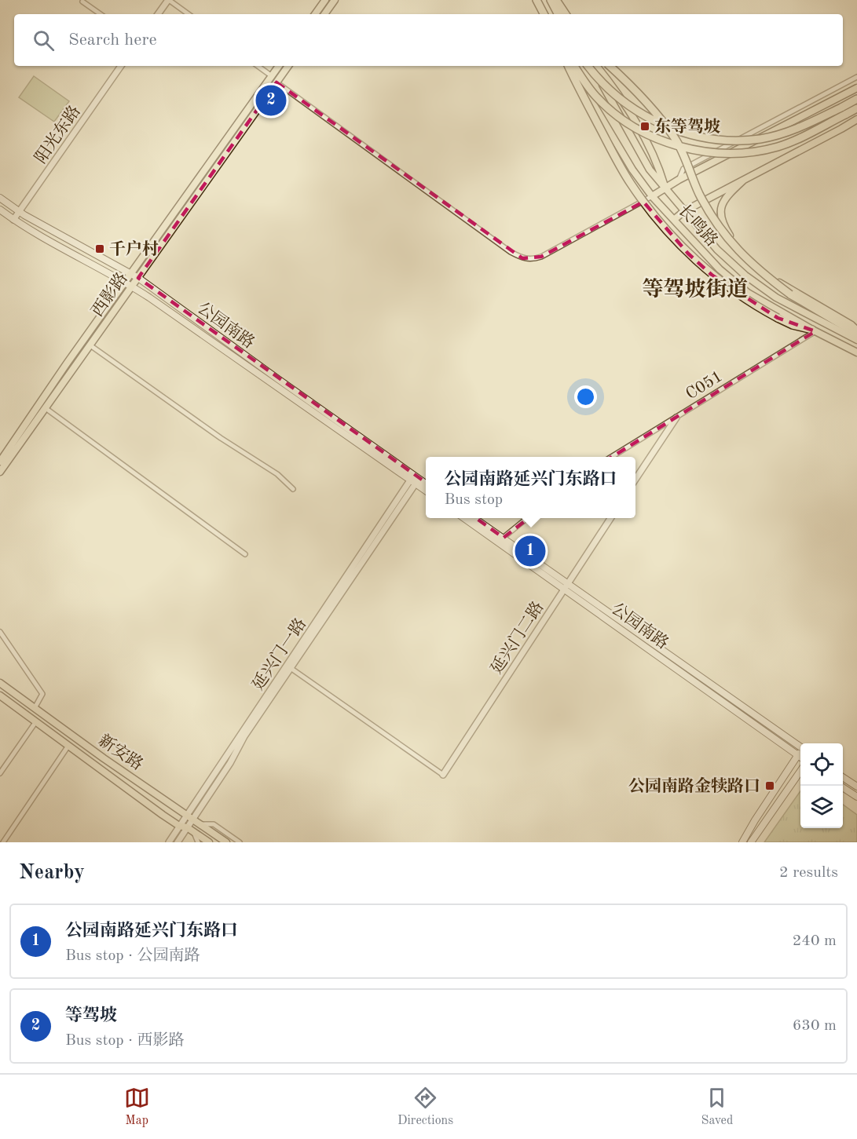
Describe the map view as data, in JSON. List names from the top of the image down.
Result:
{
  "streets": {
    "main road": [
      "长鸣路",
      "西影路",
      "公园南路",
      "新安路"
    ],
    "street": [
      "阳光东路",
      "C051",
      "延兴门二路",
      "延兴门一路"
    ]
  },
  "crossings": [
    ["阳光东路", "公园南路"],
    ["长鸣路", "C051"],
    ["西影路", "公园南路"],
    ["公园南路", "延兴门二路"],
    ["公园南路", "延兴门一路"],
    ["延兴门一路", "新安路"]
  ],
  "districts": ["等驾坡街道"],
  "places": {
    "transit": ["东等驾坡", "千户村", "公园南路金犊路口"]
  },
  "page": {
    "search": "Search here",
    "pins": ["2", "1"],
    "popup": ["公园南路延兴门东路口", "Bus stop"],
    "heading": ["Nearby", "2 results"],
    "list": [
      {
        "mark": "1",
        "name": "公园南路延兴门东路口",
        "note": "Bus stop · 公园南路",
        "value": "240 m"
      },
      {
        "mark": "2",
        "name": "等驾坡",
        "note": "Bus stop · 西影路",
        "value": "630 m"
      }
    ],
    "nav": ["Map", "Directions", "Saved"]
  }
}
